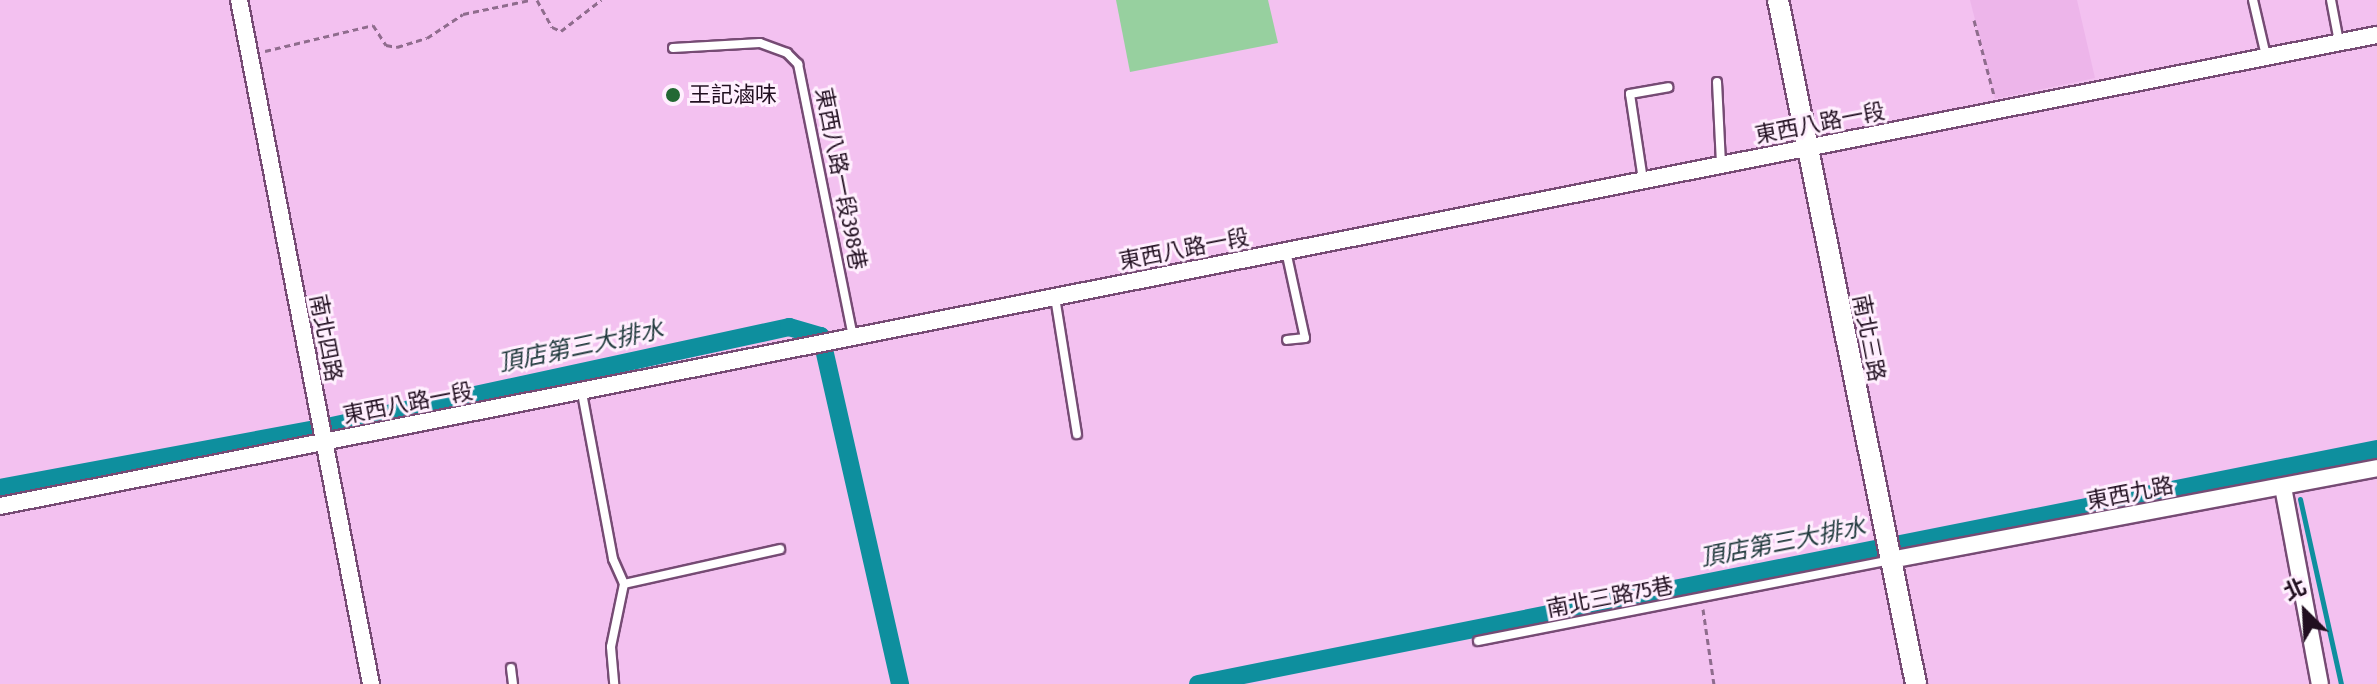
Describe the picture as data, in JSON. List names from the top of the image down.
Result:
{
  "streets": {
    "street": [
      "東西八路一段",
      "南北四路",
      "南北三路",
      "東西九路"
    ],
    "lane": ["東西八路一段398巷", "南北三路75巷"]
  },
  "crossings": [
    ["東西八路一段", "東西八路一段398巷"],
    ["東西八路一段", "南北四路"],
    ["東西八路一段", "南北三路"],
    ["南北三路", "東西九路"],
    ["南北三路", "南北三路75巷"],
    ["東西九路", "南北三路75巷"]
  ],
  "water": ["頂店第三大排水"],
  "places": ["王記滷味"],
  "north": "top left"
}
